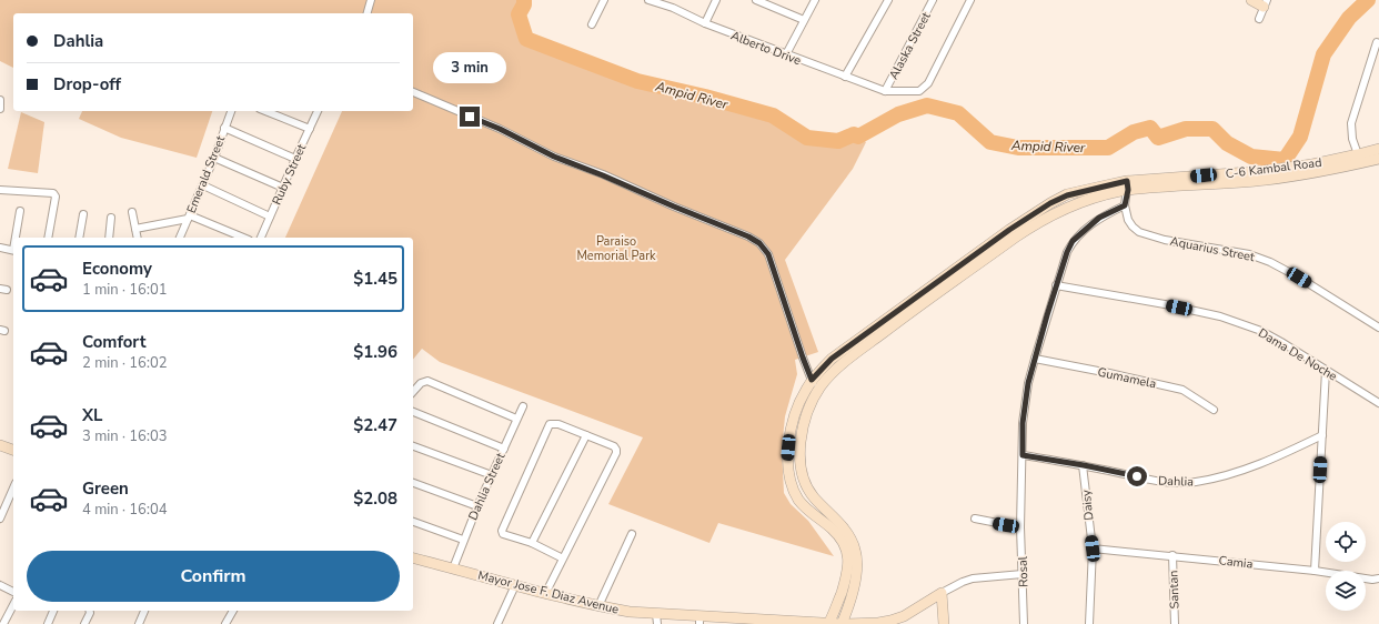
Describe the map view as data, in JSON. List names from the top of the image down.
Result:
{
  "streets": {
    "main road": ["C-6 Kambal Road", "Mayor Jose F. Diaz Avenue"],
    "street": [
      "Alaska Street",
      "Alberto Drive",
      "Emerald Street",
      "Ruby Street",
      "Aquarius Street",
      "Dama De Noche",
      "Gumamela",
      "Dahlia",
      "Dahlia Street",
      "Daisy",
      "Camia",
      "Rosal",
      "Santan"
    ]
  },
  "crossings": [
    ["Alaska Street", "Alberto Drive"],
    ["C-6 Kambal Road", "Mayor Jose F. Diaz Avenue"],
    ["Aquarius Street", "Rosal"],
    ["Dama De Noche", "Rosal"],
    ["Gumamela", "Rosal"],
    ["Dahlia", "Daisy"],
    ["Dahlia", "Rosal"],
    ["Dahlia Street", "Mayor Jose F. Diaz Avenue"],
    ["Daisy", "Camia"],
    ["Camia", "Santan"]
  ],
  "water": ["Ampid River"],
  "parks": ["Paraiso Memorial Park"],
  "page": {
    "banner": ["Dahlia", "Drop-off"],
    "bubble": "3 min",
    "list": [
      {
        "name": "Economy",
        "note": "1 min · 16:01",
        "value": "$1.45"
      },
      {
        "name": "Comfort",
        "note": "2 min · 16:02",
        "value": "$1.96"
      },
      {
        "name": "XL",
        "note": "3 min · 16:03",
        "value": "$2.47"
      },
      {
        "name": "Green",
        "note": "4 min · 16:04",
        "value": "$2.08"
      }
    ],
    "buttons": "Confirm"
  }
}
